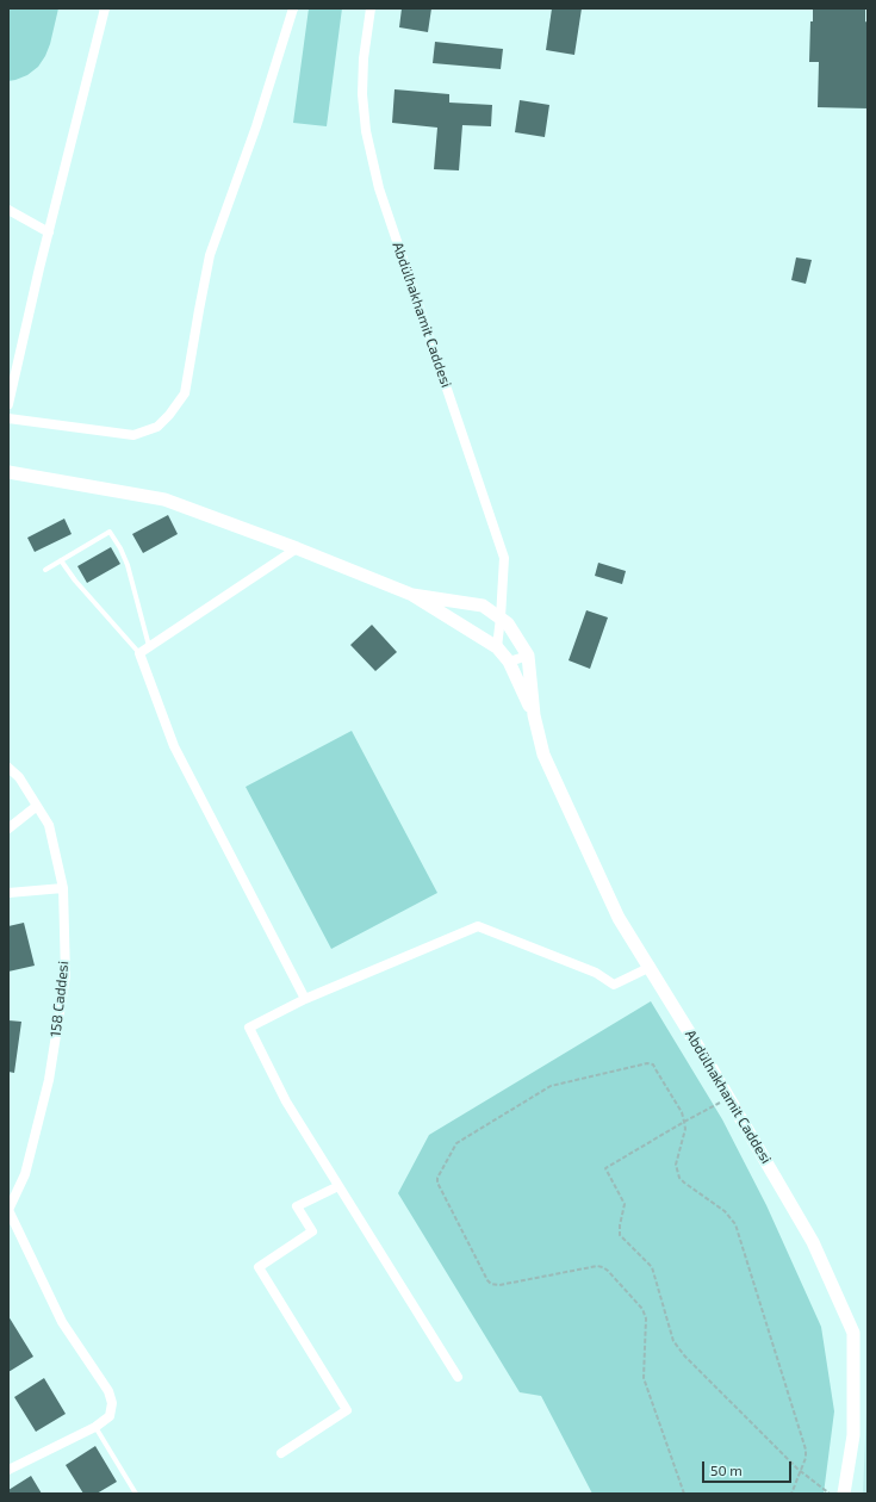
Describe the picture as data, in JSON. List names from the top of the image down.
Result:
{
  "streets": {
    "main road": ["Abdülhakhamit Caddesi"],
    "street": ["158 Caddesi"]
  },
  "scale_bar": "50 m"
}
